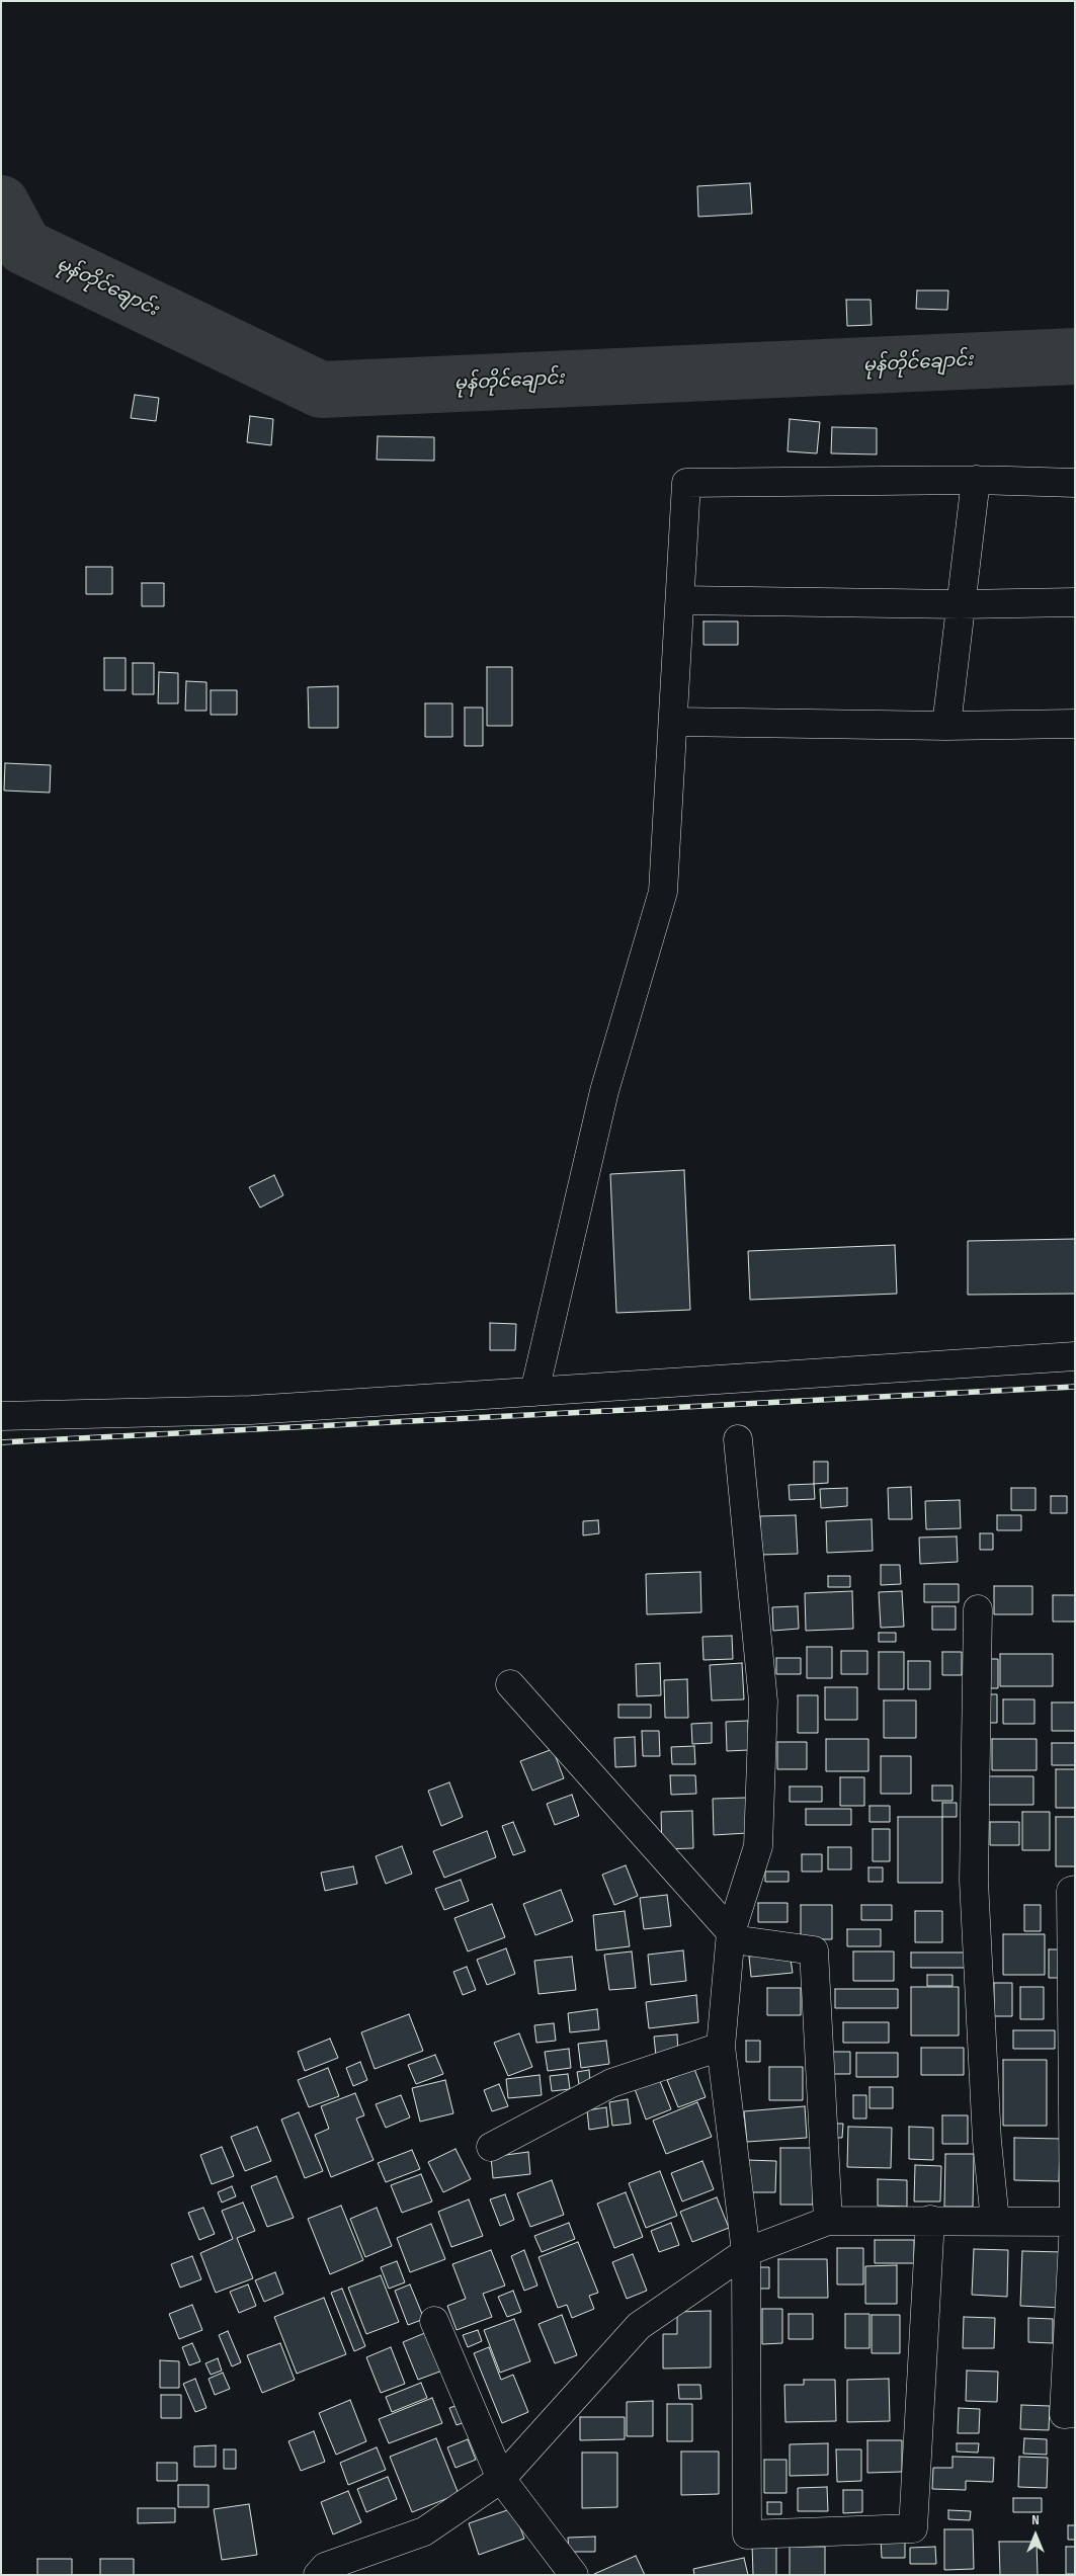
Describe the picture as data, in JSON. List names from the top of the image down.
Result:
{
  "water": ["မုန်တိုင်ချောင်း"],
  "north": "top"
}
